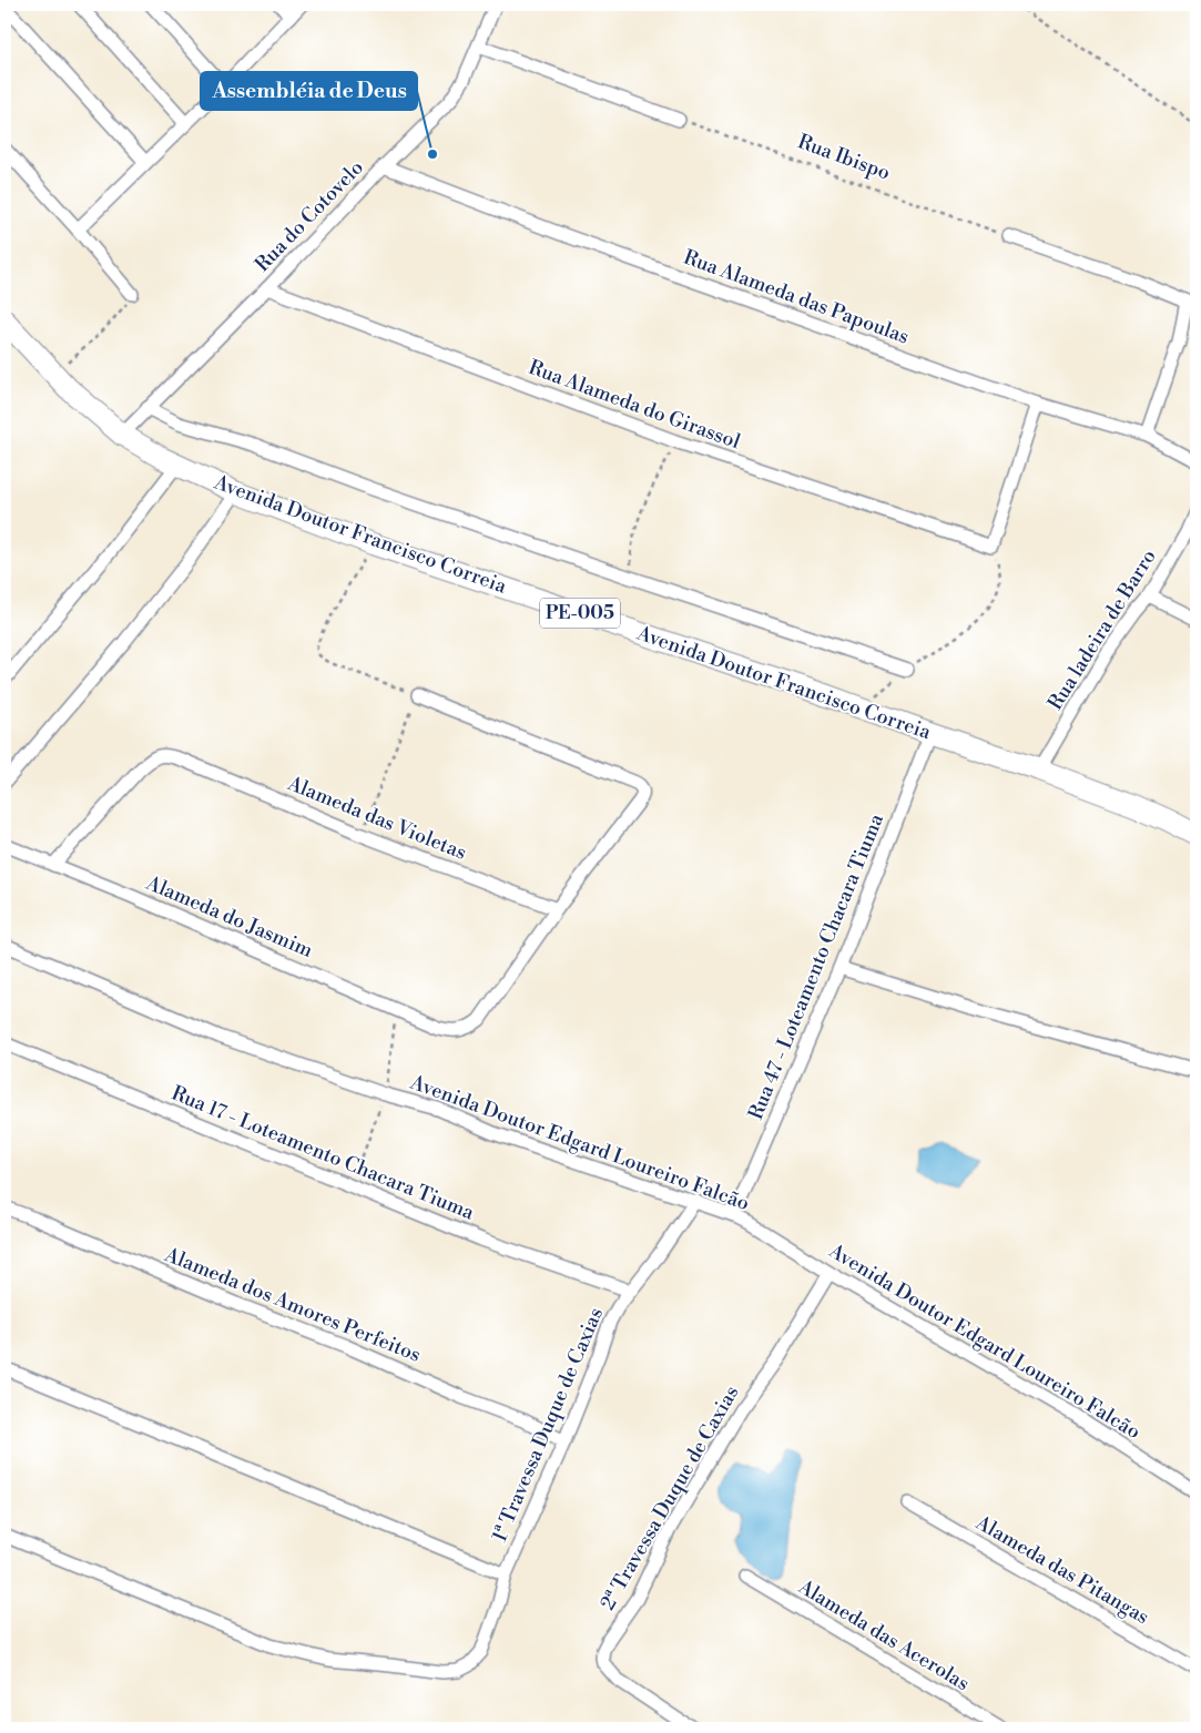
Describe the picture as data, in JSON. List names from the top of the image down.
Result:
{
  "streets": {
    "main road": ["Avenida Doutor Francisco Correia", "PE-005"],
    "street": [
      "Rua do Cotovelo",
      "Rua Alameda das Papoulas",
      "Rua Alameda do Girassol",
      "Rua ladeira de Barro",
      "Alameda das Violetas",
      "Alameda do Jasmim",
      "Rua 47 - Loteamento Chacara Tiuma",
      "Avenida Doutor Edgard Loureiro Falcão",
      "Rua 17 - Loteamento Chacara Tiuma",
      "Alameda dos Amores Perfeitos",
      "1ª Travessa Duque de Caxias",
      "2ª Travessa Duque de Caxias",
      "Alameda das Pitangas",
      "Alameda das Acerolas"
    ],
    "path": ["Rua Ibispo"]
  },
  "crossings": [
    ["Rua do Cotovelo", "Rua Alameda das Papoulas"],
    ["Rua do Cotovelo", "Rua Alameda do Girassol"],
    ["Rua do Cotovelo", "Avenida Doutor Francisco Correia"],
    ["Avenida Doutor Francisco Correia", "Rua ladeira de Barro"],
    ["Avenida Doutor Francisco Correia", "Rua 47 - Loteamento Chacara Tiuma"],
    ["Alameda das Violetas", "Alameda do Jasmim"],
    ["Rua 47 - Loteamento Chacara Tiuma", "Avenida Doutor Edgard Loureiro Falcão"],
    ["Avenida Doutor Edgard Loureiro Falcão", "1ª Travessa Duque de Caxias"],
    ["Avenida Doutor Edgard Loureiro Falcão", "2ª Travessa Duque de Caxias"],
    ["Rua 17 - Loteamento Chacara Tiuma", "1ª Travessa Duque de Caxias"],
    ["Alameda dos Amores Perfeitos", "1ª Travessa Duque de Caxias"]
  ],
  "places": ["Assembléia de Deus"]
}
